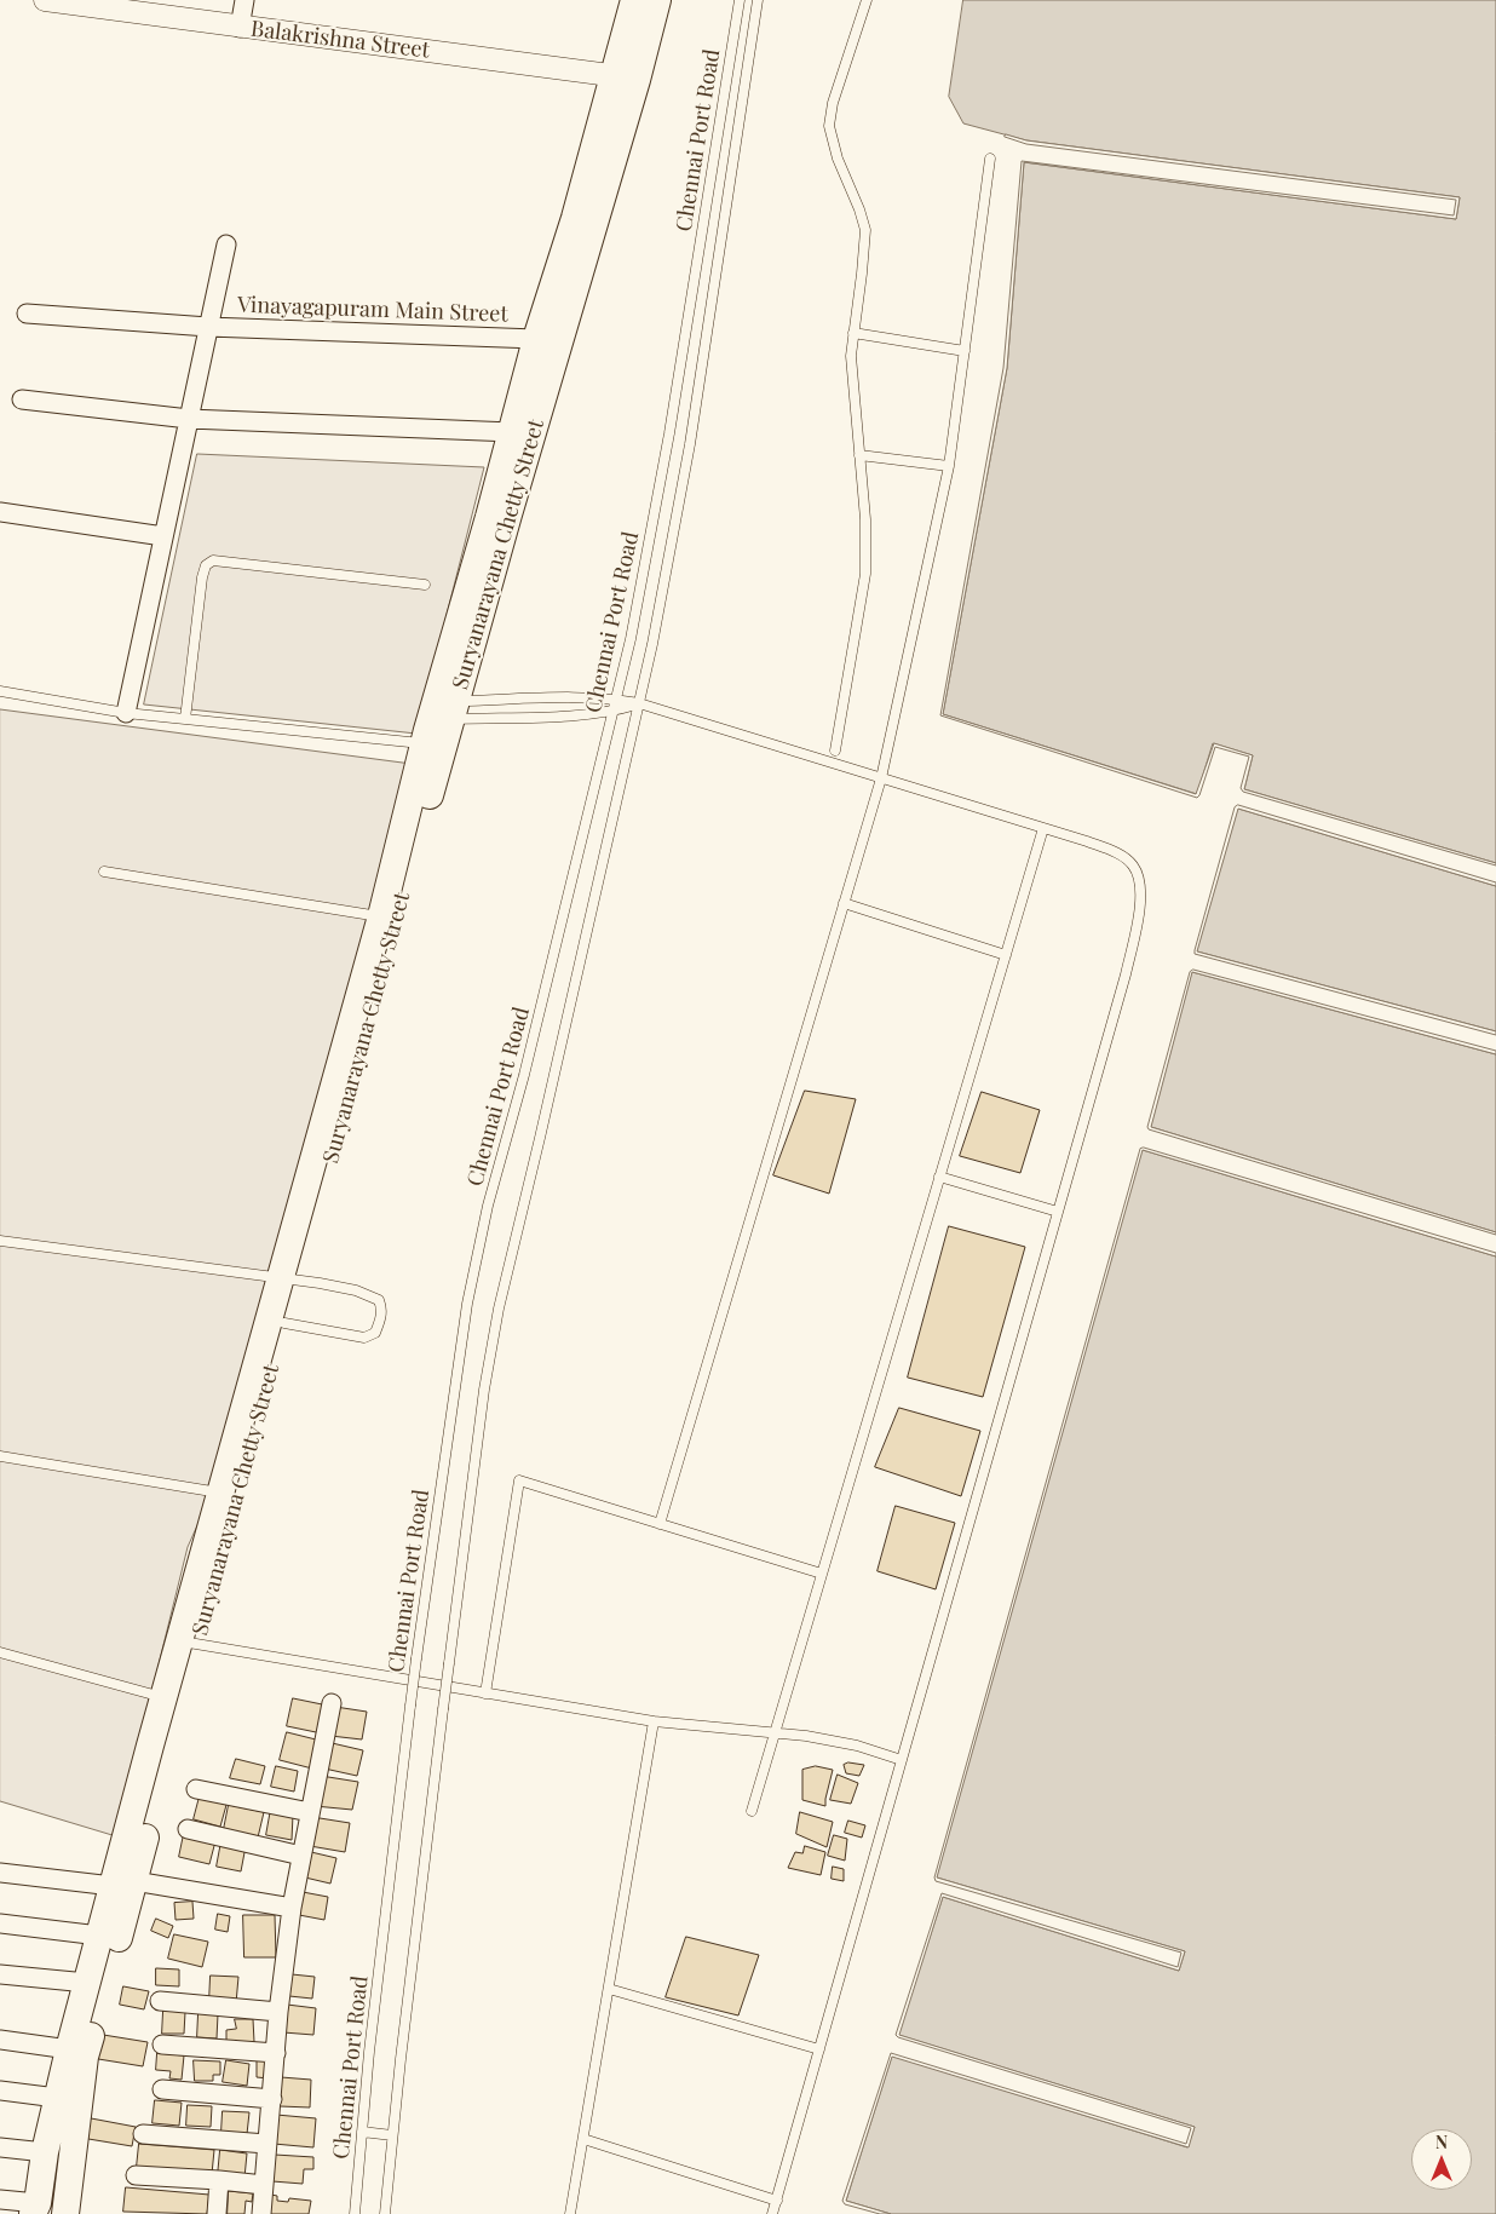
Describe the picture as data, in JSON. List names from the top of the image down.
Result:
{
  "streets": {
    "main road": ["Suryanarayana Chetty Street"],
    "street": ["Balakrishna Street", "Vinayagapuram Main Street"],
    "lane": ["Chennai Port Road"]
  },
  "crossings": [
    ["Balakrishna Street", "Suryanarayana Chetty Street"],
    ["Vinayagapuram Main Street", "Suryanarayana Chetty Street"]
  ],
  "north": "top"
}
